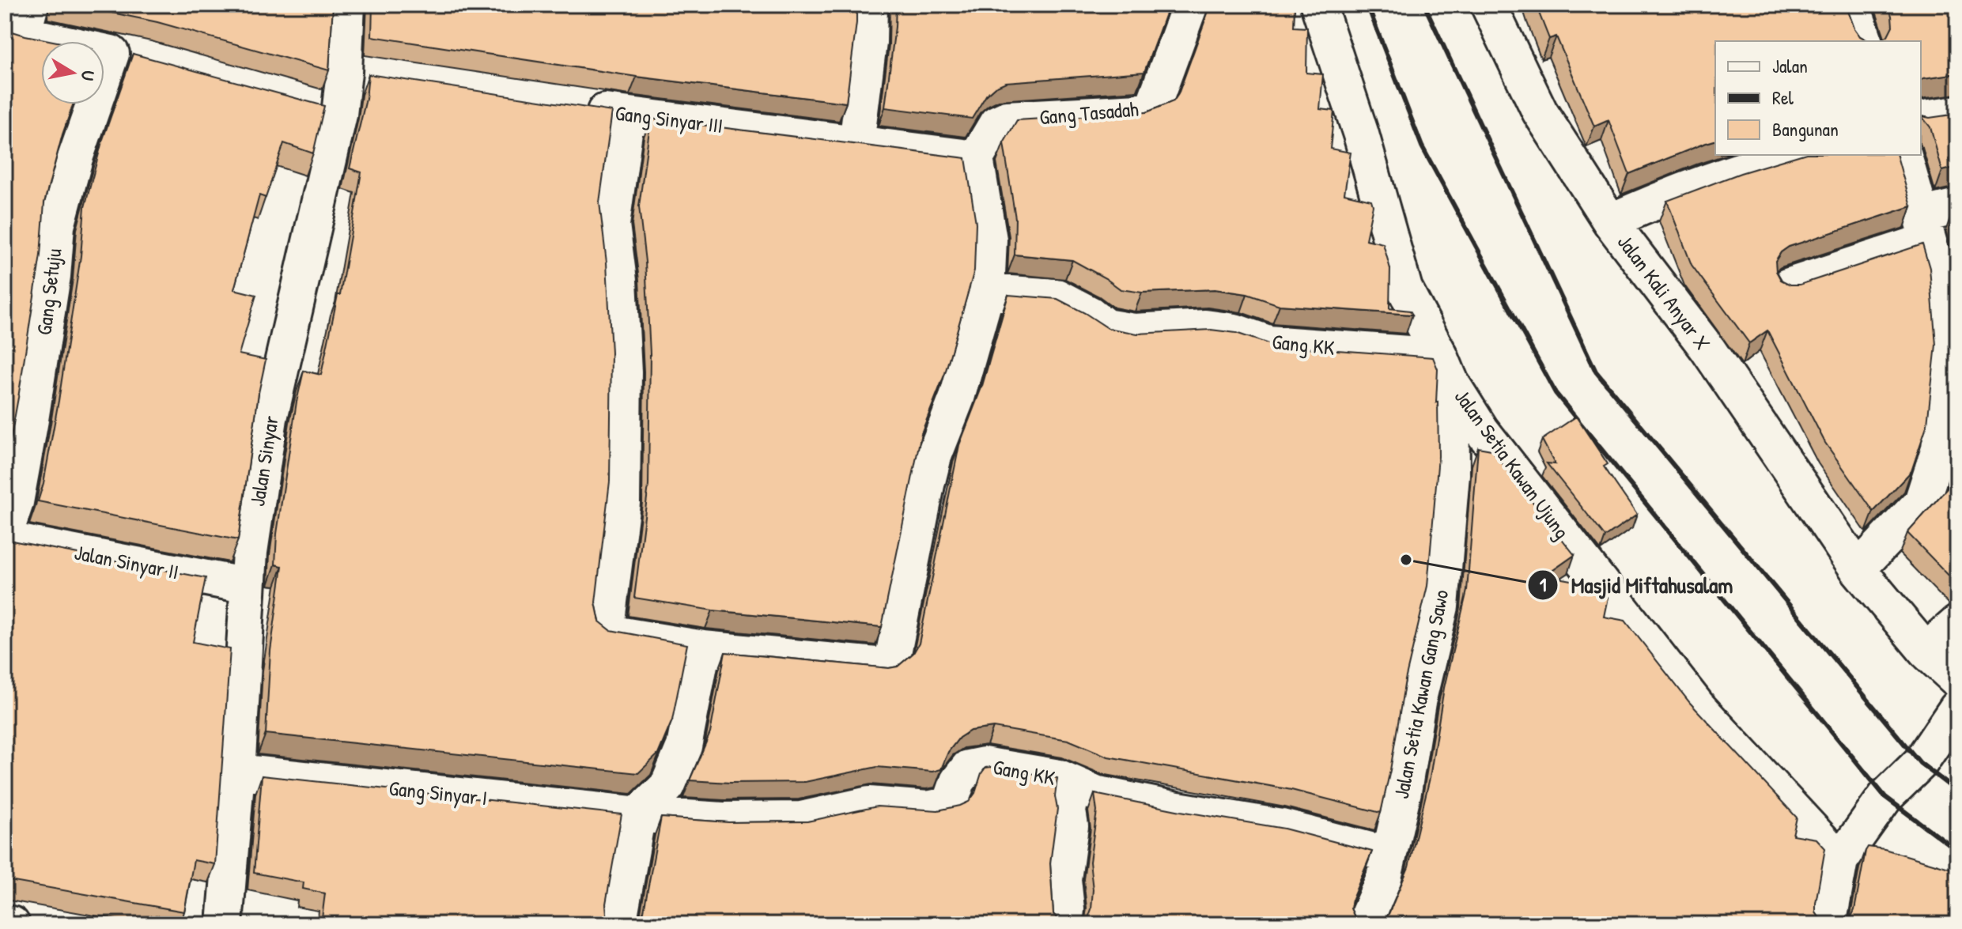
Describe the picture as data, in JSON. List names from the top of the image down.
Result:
{
  "streets": {
    "street": [
      "Gang Tasadah",
      "Gang Sinyar III",
      "Gang Setuju",
      "Jalan Kali Anyar X",
      "Gang KK",
      "Jalan Sinyar",
      "Jalan Setia Kawan Ujung",
      "Jalan Sinyar II",
      "Jalan Setia Kawan Gang Sawo",
      "Gang Sinyar I"
    ]
  },
  "crossings": [
    ["Gang Tasadah", "Gang Sinyar III"],
    ["Gang Setuju", "Jalan Sinyar II"],
    ["Gang KK", "Jalan Setia Kawan Ujung"],
    ["Gang KK", "Jalan Setia Kawan Gang Sawo"],
    ["Gang KK", "Gang Sinyar I"],
    ["Jalan Sinyar", "Jalan Sinyar II"],
    ["Jalan Sinyar", "Gang Sinyar I"],
    ["Jalan Setia Kawan Ujung", "Jalan Setia Kawan Gang Sawo"]
  ],
  "places": ["Masjid Miftahusalam"],
  "legend": ["Jalan", "Rel", "Bangunan"],
  "north": "right"
}
